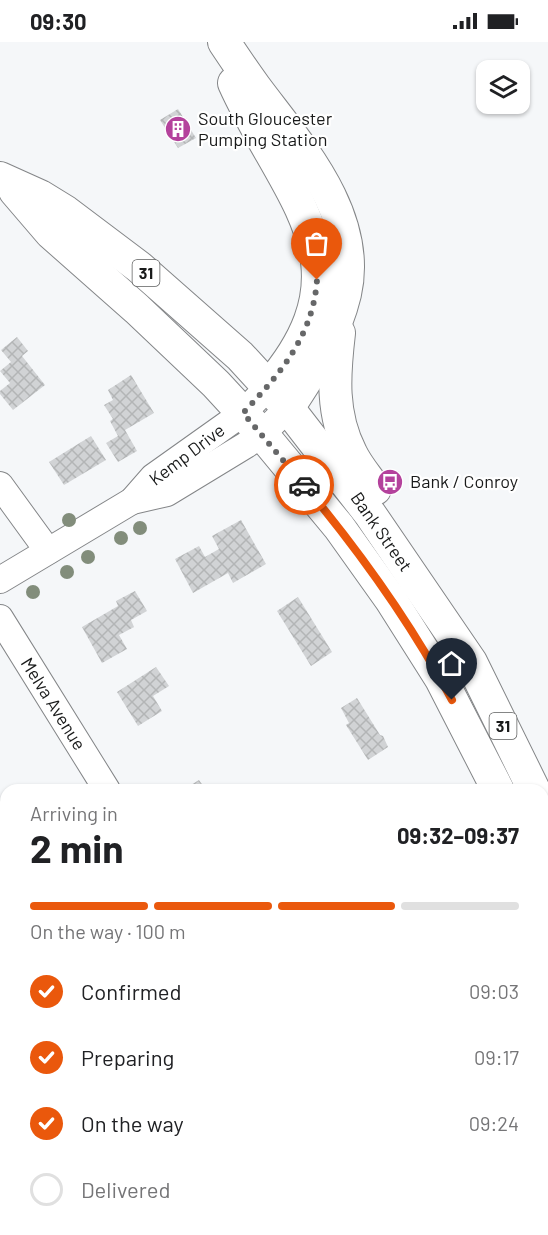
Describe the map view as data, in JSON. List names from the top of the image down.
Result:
{
  "streets": {
    "main road": ["31", "Bank Street"],
    "street": ["Kemp Drive", "Melva Avenue"]
  },
  "crossings": [
    ["Kemp Drive", "Bank Street"]
  ],
  "places": {
    "building": ["South Gloucester Pumping Station"],
    "bus stop": ["Bank / Conroy"]
  },
  "page": {
    "status": "09:30",
    "heading": ["2 min", "Arriving in", "09:32–09:37"],
    "bar": "On the way · 100 m",
    "list": [
      ["Confirmed", "09:03"],
      ["Preparing", "09:17"],
      ["On the way", "09:24"],
      "Delivered"
    ]
  }
}
